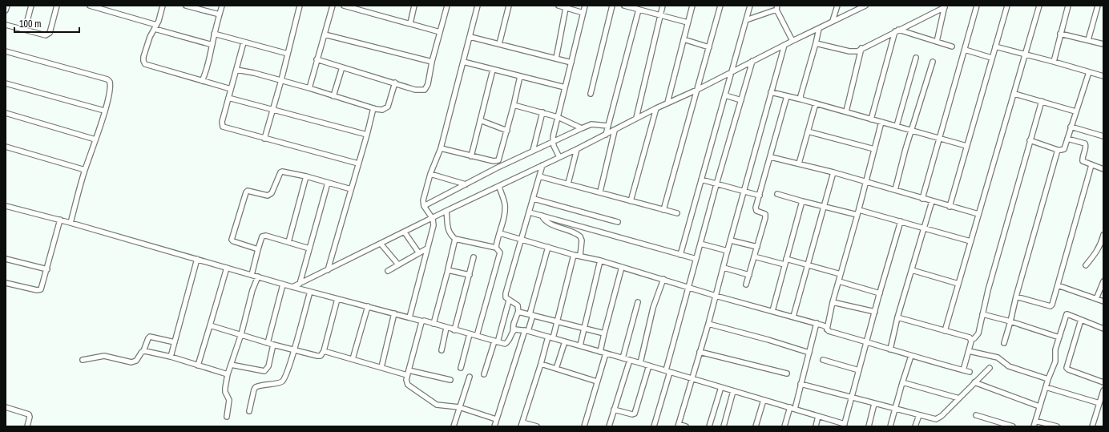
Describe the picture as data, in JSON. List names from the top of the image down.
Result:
{
  "scale_bar": "100 m"
}
